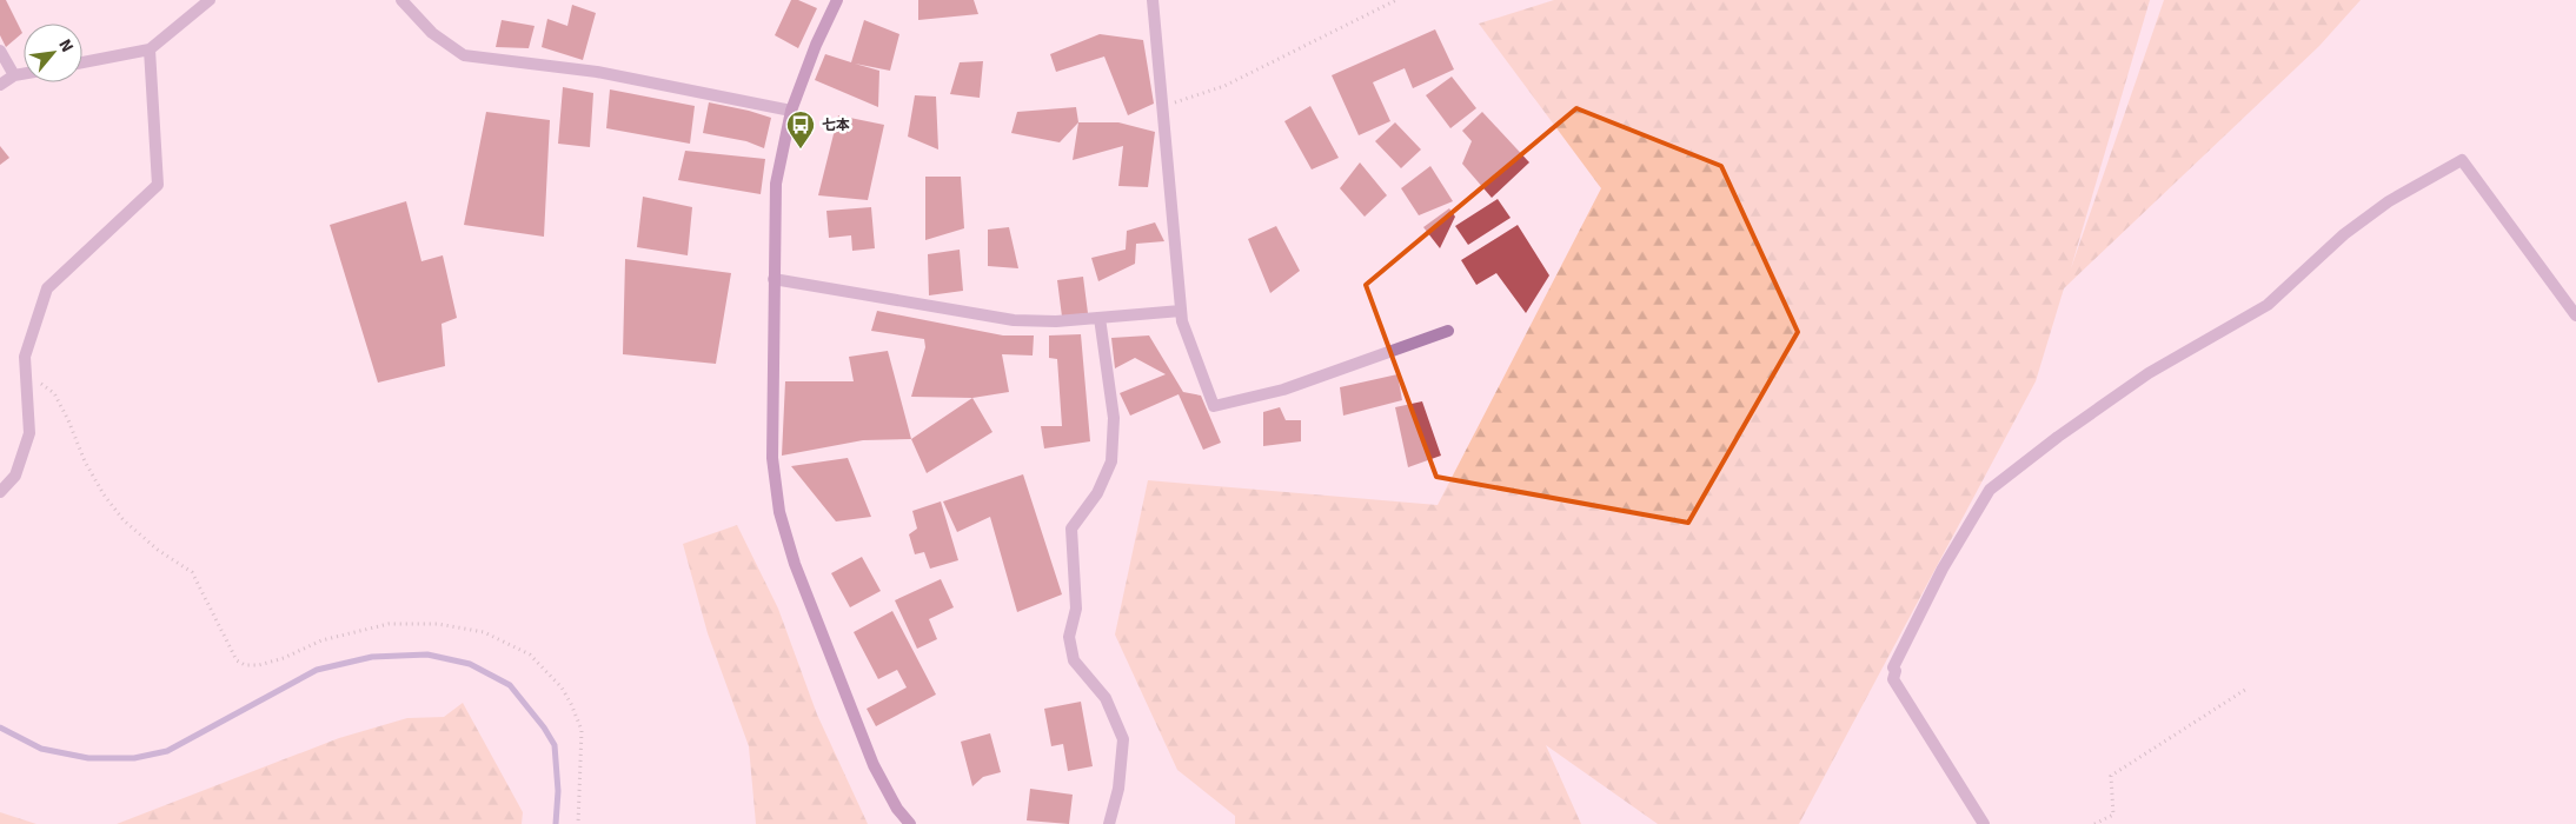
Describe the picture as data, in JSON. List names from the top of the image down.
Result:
{
  "places": {
    "bus stop": ["七本"]
  },
  "north": "top right"
}
